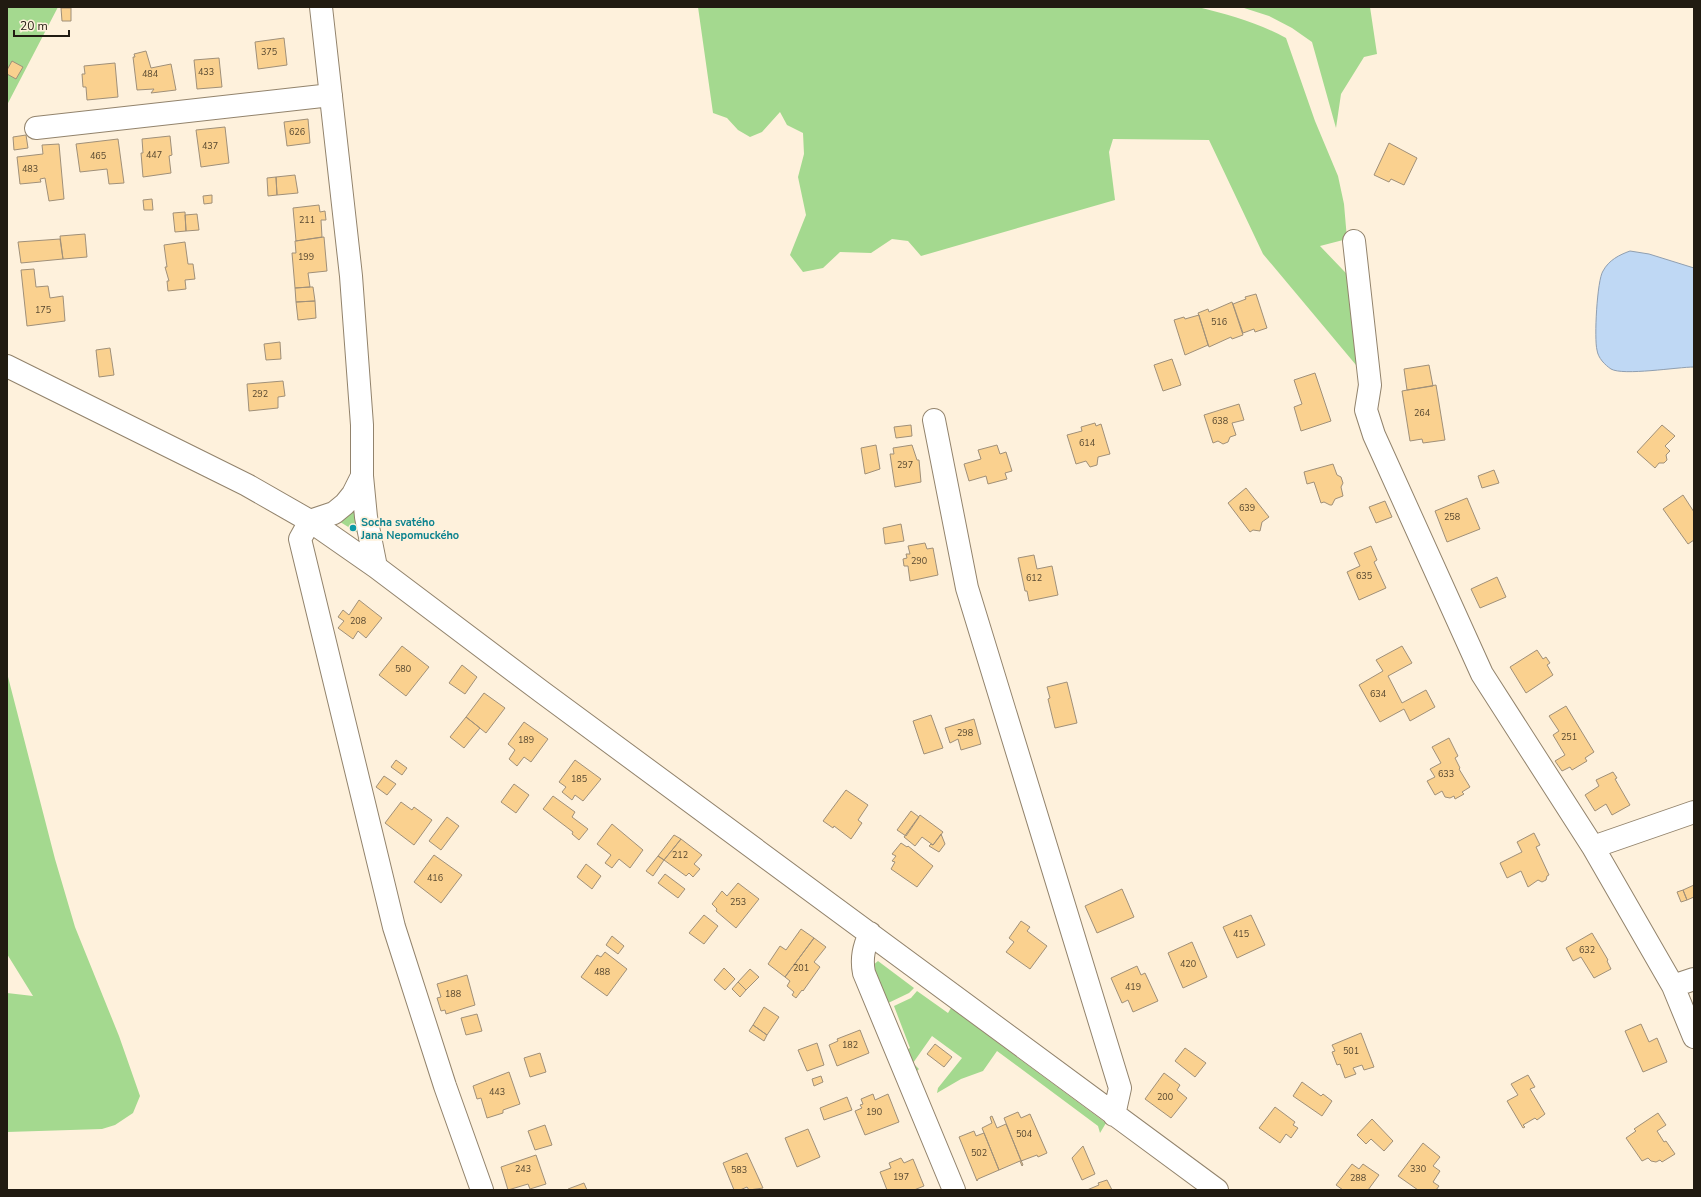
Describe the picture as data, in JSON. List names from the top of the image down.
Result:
{
  "places": ["Socha svatého Jana Nepomuckého"],
  "house_numbers": [
    "375",
    "433",
    "484",
    "626",
    "437",
    "447",
    "465",
    "483",
    "211",
    "199",
    "175",
    "516",
    "292",
    "264",
    "638",
    "614",
    "297",
    "639",
    "258",
    "290",
    "635",
    "612",
    "208",
    "580",
    "634",
    "298",
    "251",
    "189",
    "633",
    "185",
    "212",
    "416",
    "253",
    "415",
    "632",
    "420",
    "201",
    "488",
    "419",
    "188",
    "182",
    "501",
    "443",
    "200",
    "190",
    "504",
    "502",
    "243",
    "330",
    "583",
    "197",
    "288"
  ],
  "scale_bar": "20 m"
}
